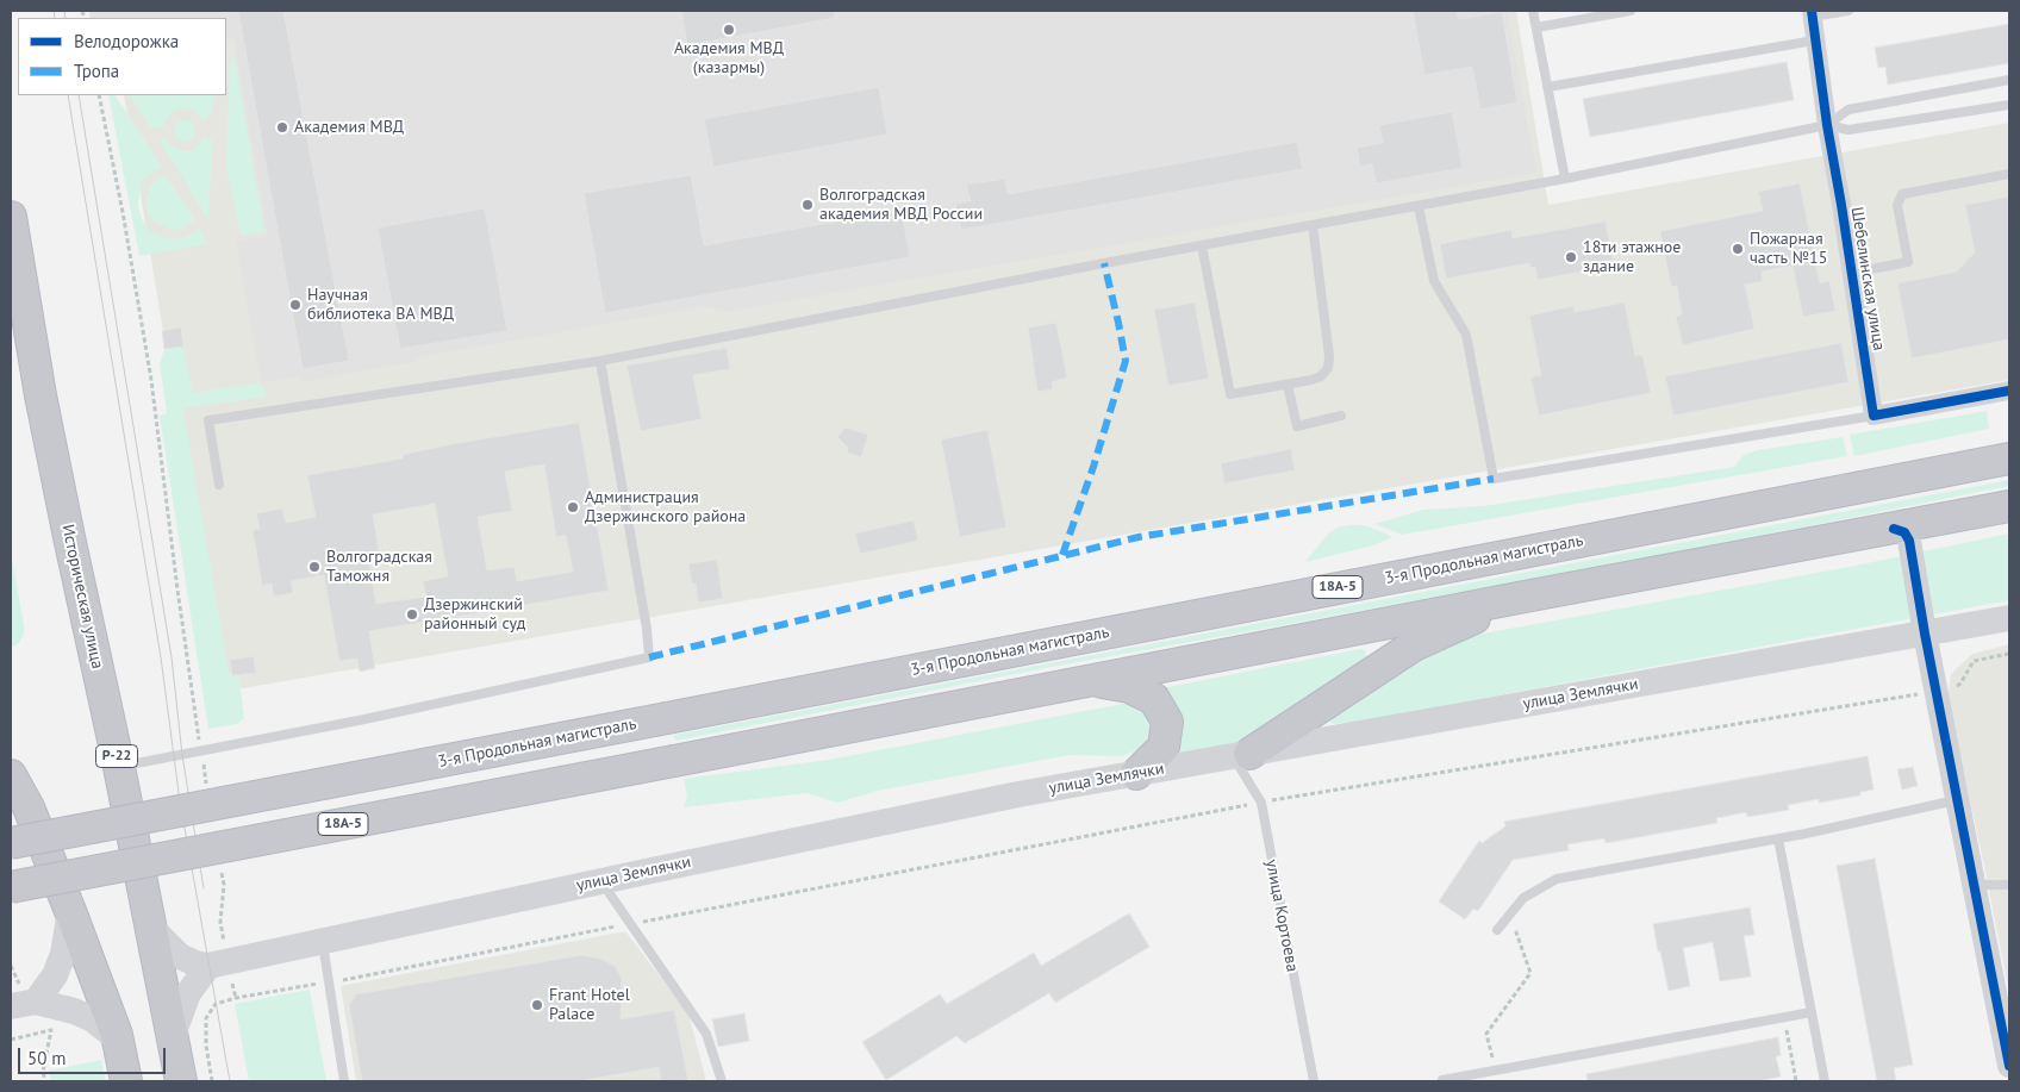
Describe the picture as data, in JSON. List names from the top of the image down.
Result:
{
  "streets": {
    "highway": [
      "3-я Продольная магистраль",
      "18А-5",
      "Историческая улица",
      "Р-22"
    ],
    "main road": ["улица Землячки"],
    "street": ["Шебелинская улица"],
    "lane": ["улица Кортоева"]
  },
  "crossings": [
    ["Историческая улица", "Р-22"],
    ["улица Землячки", "улица Кортоева"]
  ],
  "places": [
    "Академия МВД (казармы)",
    "Академия МВД",
    "Волгоградская академия МВД России",
    "Пожарная часть №15",
    "18ти этажное здание",
    "Научная библиотека ВА МВД",
    "Администрация Дзержинского района",
    "Волгоградская Таможня",
    "Дзержинский районный суд",
    "Frant Hotel Palace"
  ],
  "legend": ["Велодорожка", "Тропа"],
  "scale_bar": "50 m"
}
